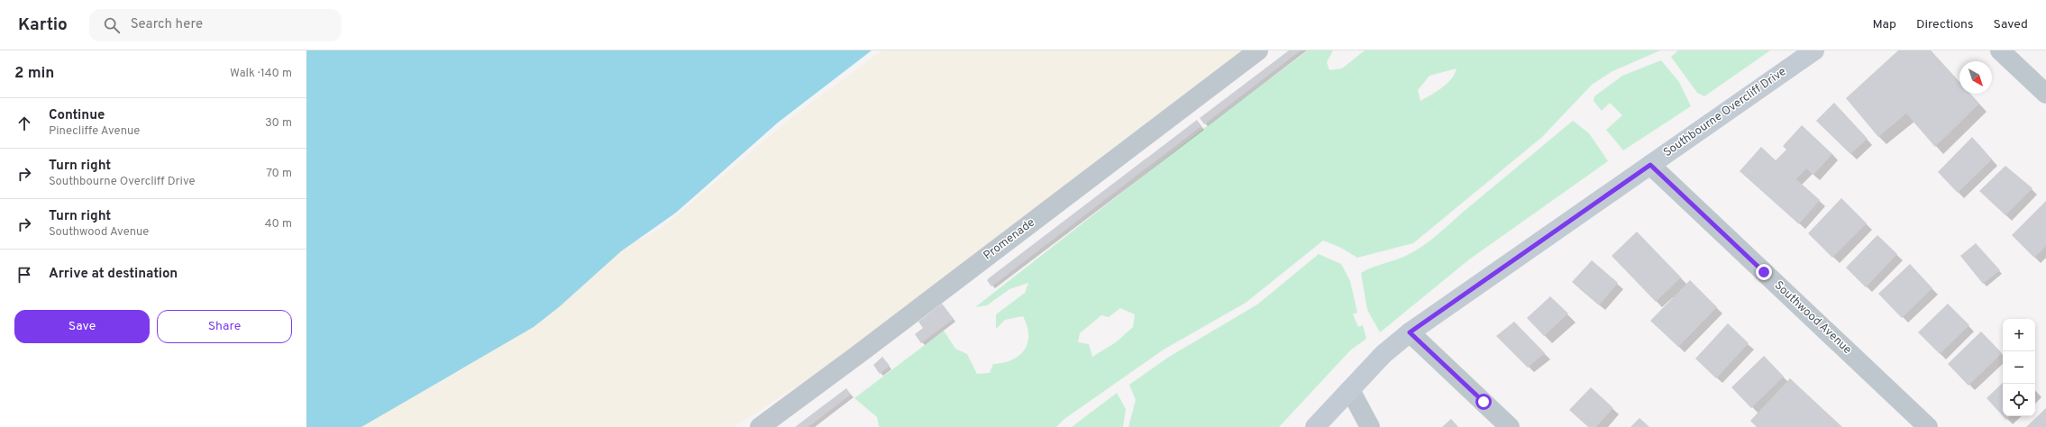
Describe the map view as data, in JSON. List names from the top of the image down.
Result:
{
  "streets": {
    "street": ["Southbourne Overcliff Drive", "Promenade", "Southwood Avenue"]
  },
  "crossings": [
    ["Southbourne Overcliff Drive", "Southwood Avenue"]
  ],
  "north": "bottom right",
  "page": {
    "header": "Kartio",
    "search": "Search here",
    "nav": ["Map", "Directions", "Saved"],
    "heading": ["2 min", "Walk · 140 m"],
    "list": [
      ["Continue", "Pinecliffe Avenue", "30 m"],
      ["Turn right", "Southbourne Overcliff Drive", "70 m"],
      ["Turn right", "Southwood Avenue", "40 m"],
      "Arrive at destination"
    ],
    "buttons": ["Save", "Share"],
    "map_buttons": ["+", "−"]
  }
}
